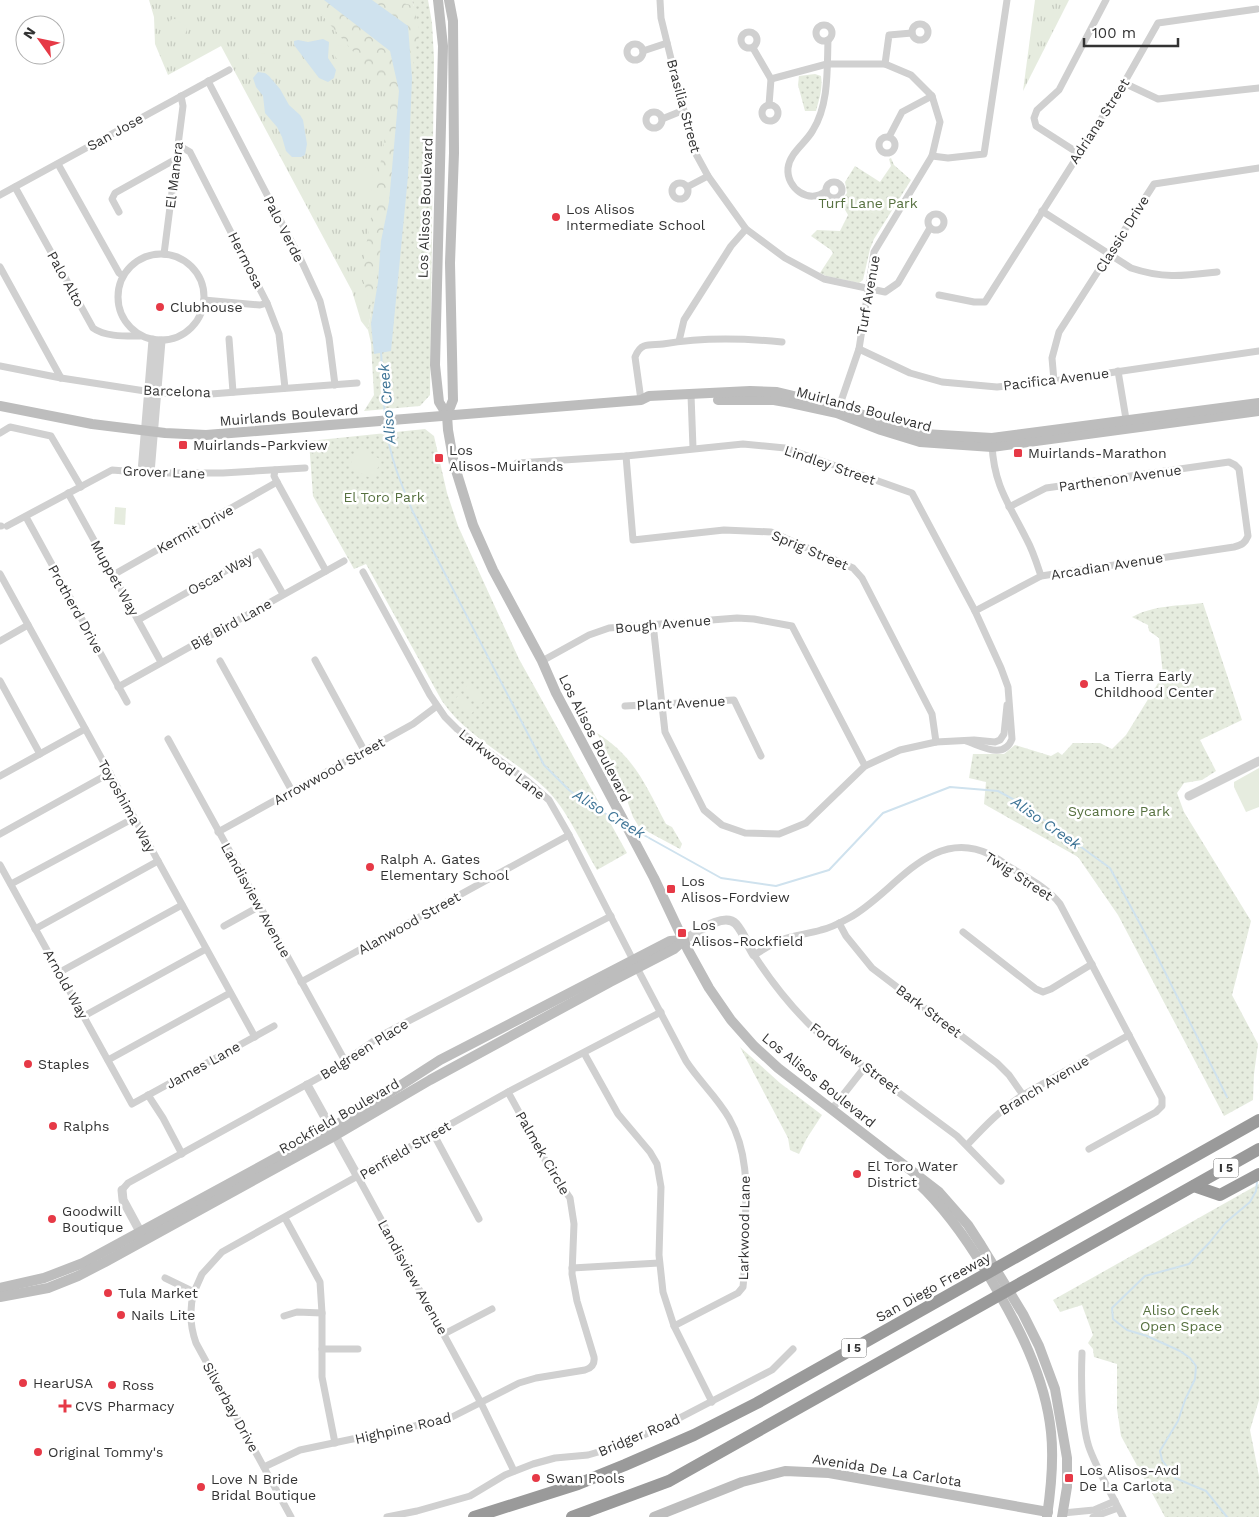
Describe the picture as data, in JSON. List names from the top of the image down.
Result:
{
  "streets": {
    "highway": ["I 5", "San Diego Freeway"],
    "main road": [
      "Los Alisos Boulevard",
      "Muirlands Boulevard",
      "Rockfield Boulevard",
      "Avenida De La Carlota"
    ],
    "street": [
      "Brasilia Street",
      "Adriana Street",
      "San Jose",
      "El Manera",
      "Palo Verde",
      "Classic Drive",
      "Hermosa",
      "Palo Alto",
      "Turf Avenue",
      "Pacifica Avenue",
      "Barcelona",
      "Lindley Street",
      "Grover Lane",
      "Parthenon Avenue",
      "Kermit Drive",
      "Sprig Street",
      "Arcadian Avenue",
      "Oscar Way",
      "Muppet Way",
      "Protherd Drive",
      "Big Bird Lane",
      "Bough Avenue",
      "Plant Avenue",
      "Larkwood Lane",
      "Arrowwood Street",
      "Toyoshima Way",
      "Twig Street",
      "Landisview Avenue",
      "Alanwood Street",
      "Arnold Way",
      "Bark Street",
      "Belgreen Place",
      "Fordview Street",
      "James Lane",
      "Branch Avenue",
      "Penfield Street",
      "Palmek Circle",
      "Silverbay Drive",
      "Highpine Road",
      "Bridger Road"
    ]
  },
  "crossings": [
    ["Brasilia Street", "Turf Avenue"],
    ["San Jose", "El Manera"],
    ["San Jose", "Palo Verde"],
    ["San Jose", "Palo Alto"],
    ["El Manera", "Hermosa"],
    ["El Manera", "Palo Alto"],
    ["Los Alisos Boulevard", "Muirlands Boulevard"],
    ["Los Alisos Boulevard", "Bough Avenue"],
    ["Los Alisos Boulevard", "Rockfield Boulevard"],
    ["Los Alisos Boulevard", "Avenida De La Carlota"],
    ["Palo Verde", "Barcelona"],
    ["Classic Drive", "Pacifica Avenue"],
    ["Hermosa", "Barcelona"],
    ["Turf Avenue", "Pacifica Avenue"],
    ["Turf Avenue", "Muirlands Boulevard"],
    ["Lindley Street", "Sprig Street"],
    ["Lindley Street", "Arcadian Avenue"],
    ["Grover Lane", "Muppet Way"],
    ["Grover Lane", "Protherd Drive"],
    ["Parthenon Avenue", "Arcadian Avenue"],
    ["Kermit Drive", "Muppet Way"],
    ["Oscar Way", "Muppet Way"],
    ["Oscar Way", "Big Bird Lane"],
    ["Muppet Way", "Big Bird Lane"],
    ["Protherd Drive", "Big Bird Lane"],
    ["Larkwood Lane", "Arrowwood Street"],
    ["Larkwood Lane", "Alanwood Street"],
    ["Larkwood Lane", "Belgreen Place"],
    ["Larkwood Lane", "Rockfield Boulevard"],
    ["Larkwood Lane", "Penfield Street"],
    ["Arrowwood Street", "Landisview Avenue"],
    ["Toyoshima Way", "James Lane"],
    ["Twig Street", "Bark Street"],
    ["Twig Street", "Fordview Street"],
    ["Twig Street", "Branch Avenue"],
    ["Landisview Avenue", "Alanwood Street"],
    ["Landisview Avenue", "Belgreen Place"],
    ["Landisview Avenue", "Rockfield Boulevard"],
    ["Landisview Avenue", "Penfield Street"],
    ["Landisview Avenue", "Highpine Road"],
    ["Landisview Avenue", "Bridger Road"],
    ["Arnold Way", "James Lane"],
    ["Bark Street", "Branch Avenue"],
    ["Fordview Street", "Branch Avenue"],
    ["Fordview Street", "Rockfield Boulevard"],
    ["Penfield Street", "Palmek Circle"],
    ["Penfield Street", "Silverbay Drive"],
    ["Palmek Circle", "Highpine Road"],
    ["Silverbay Drive", "Highpine Road"]
  ],
  "water": ["Aliso Creek"],
  "parks": [
    "Turf Lane Park",
    "El Toro Park",
    "Sycamore Park",
    "Aliso Creek Open Space"
  ],
  "places": {
    "other": [
      "Los Alisos Intermediate School",
      "Clubhouse",
      "La Tierra Early Childhood Center",
      "Ralph A. Gates Elementary School",
      "Staples",
      "Ralphs",
      "El Toro Water District",
      "Goodwill Boutique",
      "Tula Market",
      "Nails Lite",
      "HearUSA",
      "Ross",
      "Original Tommy's",
      "Swan Pools",
      "Love N Bride Bridal Boutique"
    ],
    "transit": [
      "Muirlands-Parkview",
      "Muirlands-Marathon",
      "Los Alisos-Muirlands",
      "Los Alisos-Fordview",
      "Los Alisos-Rockfield",
      "Los Alisos-Avd De La Carlota"
    ],
    "health": ["CVS Pharmacy"]
  },
  "scale_bar": "100 m",
  "north": "top left"
}
